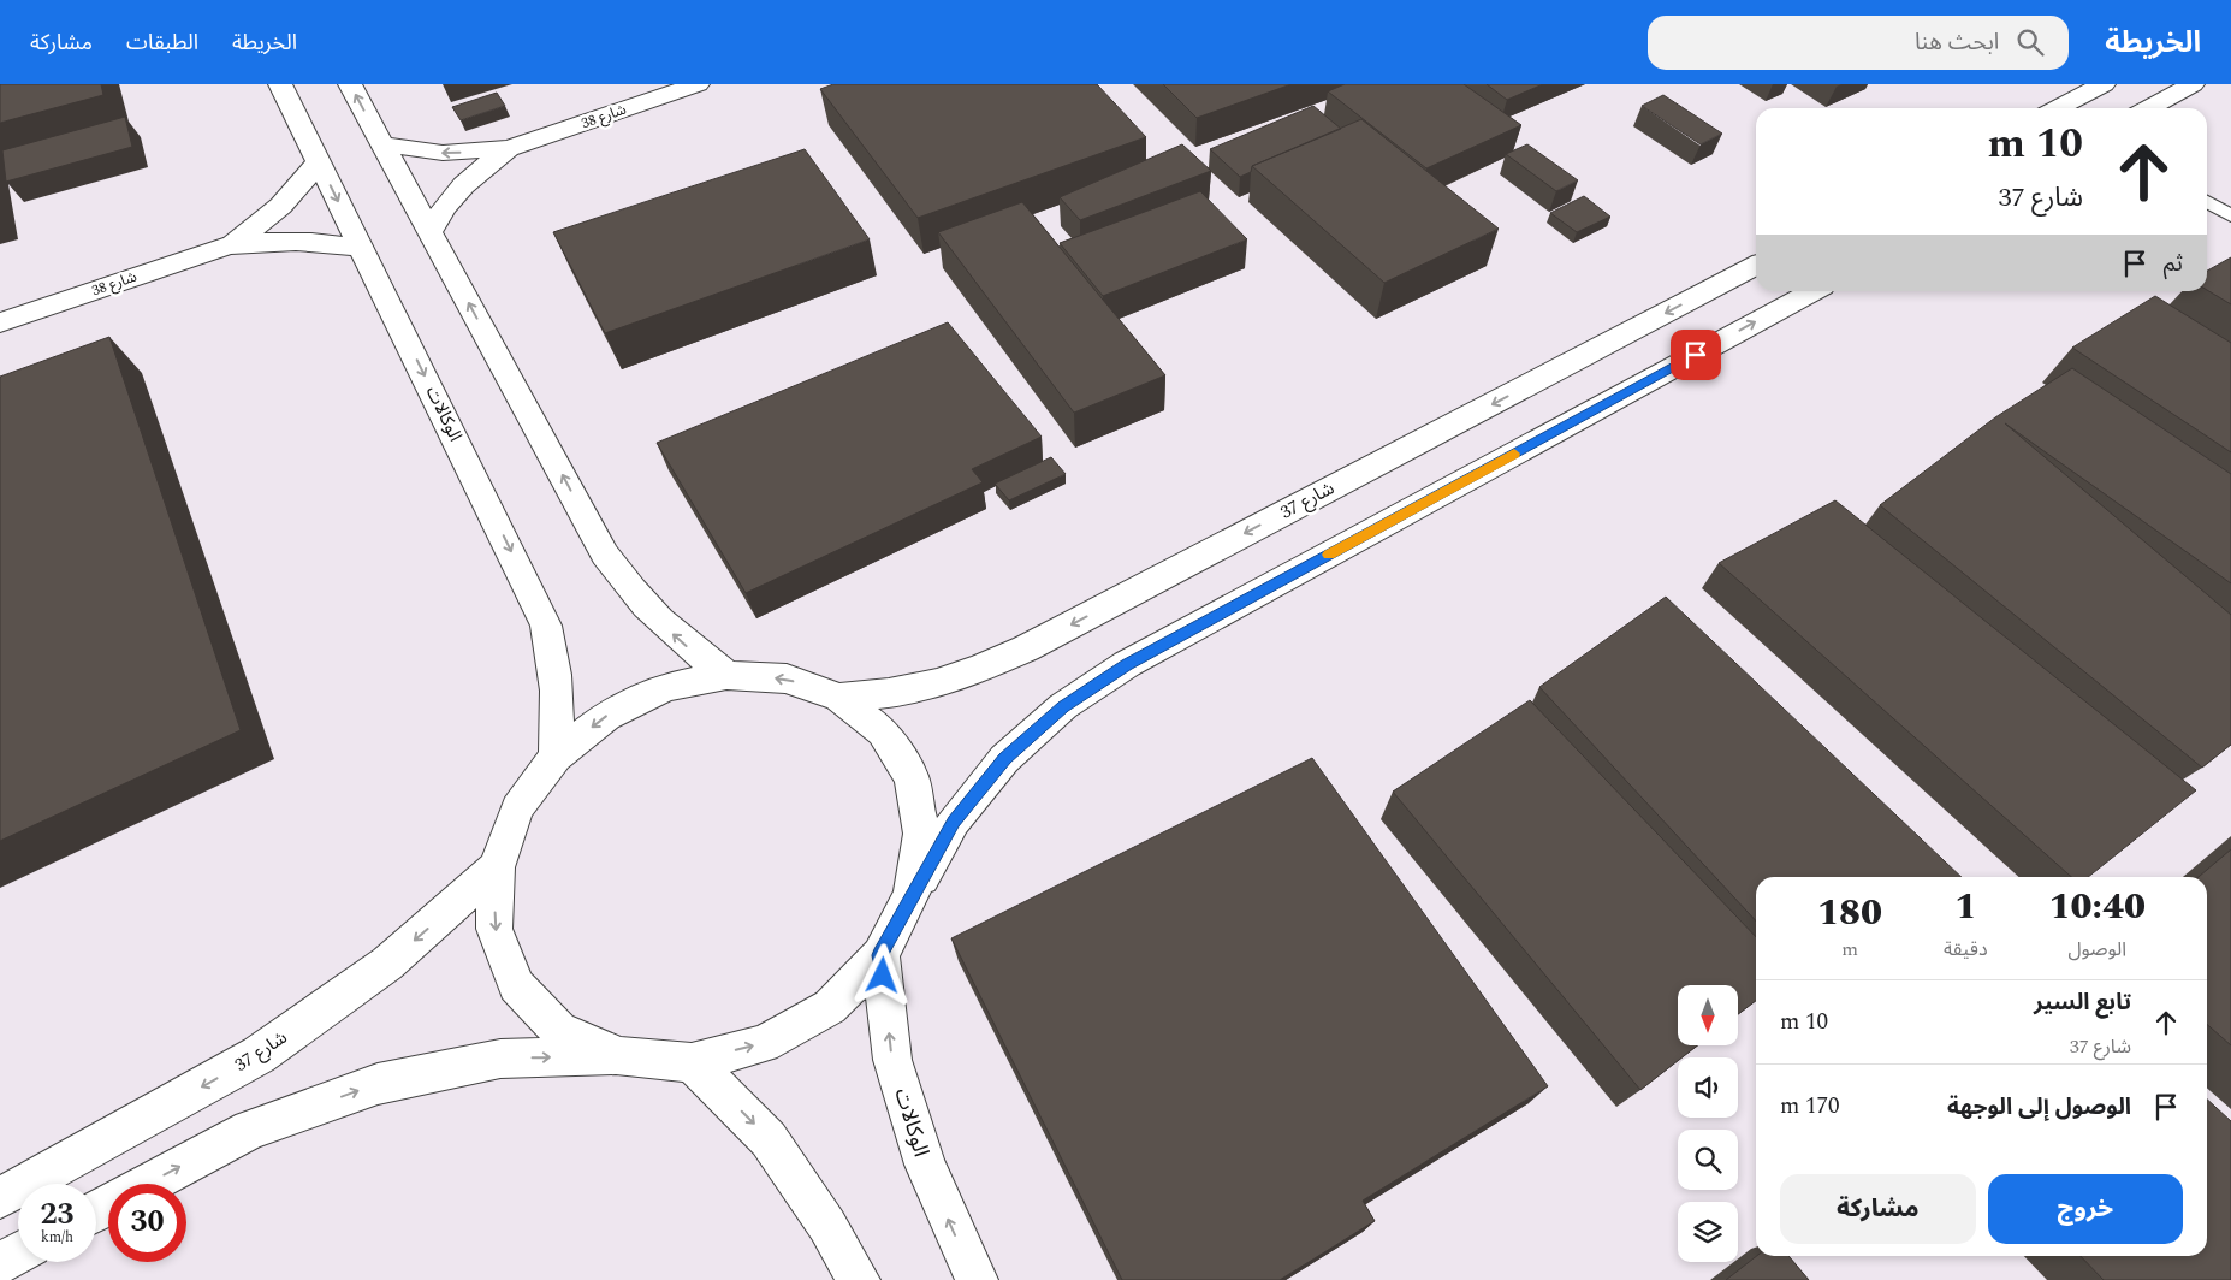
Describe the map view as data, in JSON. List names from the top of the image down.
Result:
{
  "streets": {
    "street": ["شارع 38", "الوكالات", "شارع 37"]
  },
  "crossings": [
    ["شارع 38", "الوكالات"]
  ],
  "north": "bottom",
  "page": {
    "header": "الخريطة",
    "search": "ابحث هنا",
    "nav": ["الخريطة", "الطبقات", "مشاركة"],
    "turn": ["10 m", "شارع 37"],
    "then": "ثم",
    "eta": [
      "10:40",
      "الوصول",
      "1",
      "دقيقة",
      "180",
      "m"
    ],
    "list": [
      {
        "name": "تابع السير",
        "note": "شارع 37",
        "value": "10 m"
      },
      {
        "name": "الوصول إلى الوجهة",
        "value": "170 m"
      }
    ],
    "buttons": ["خروج", "مشاركة"],
    "speed": "23 km/h",
    "limit": "30"
  }
}
